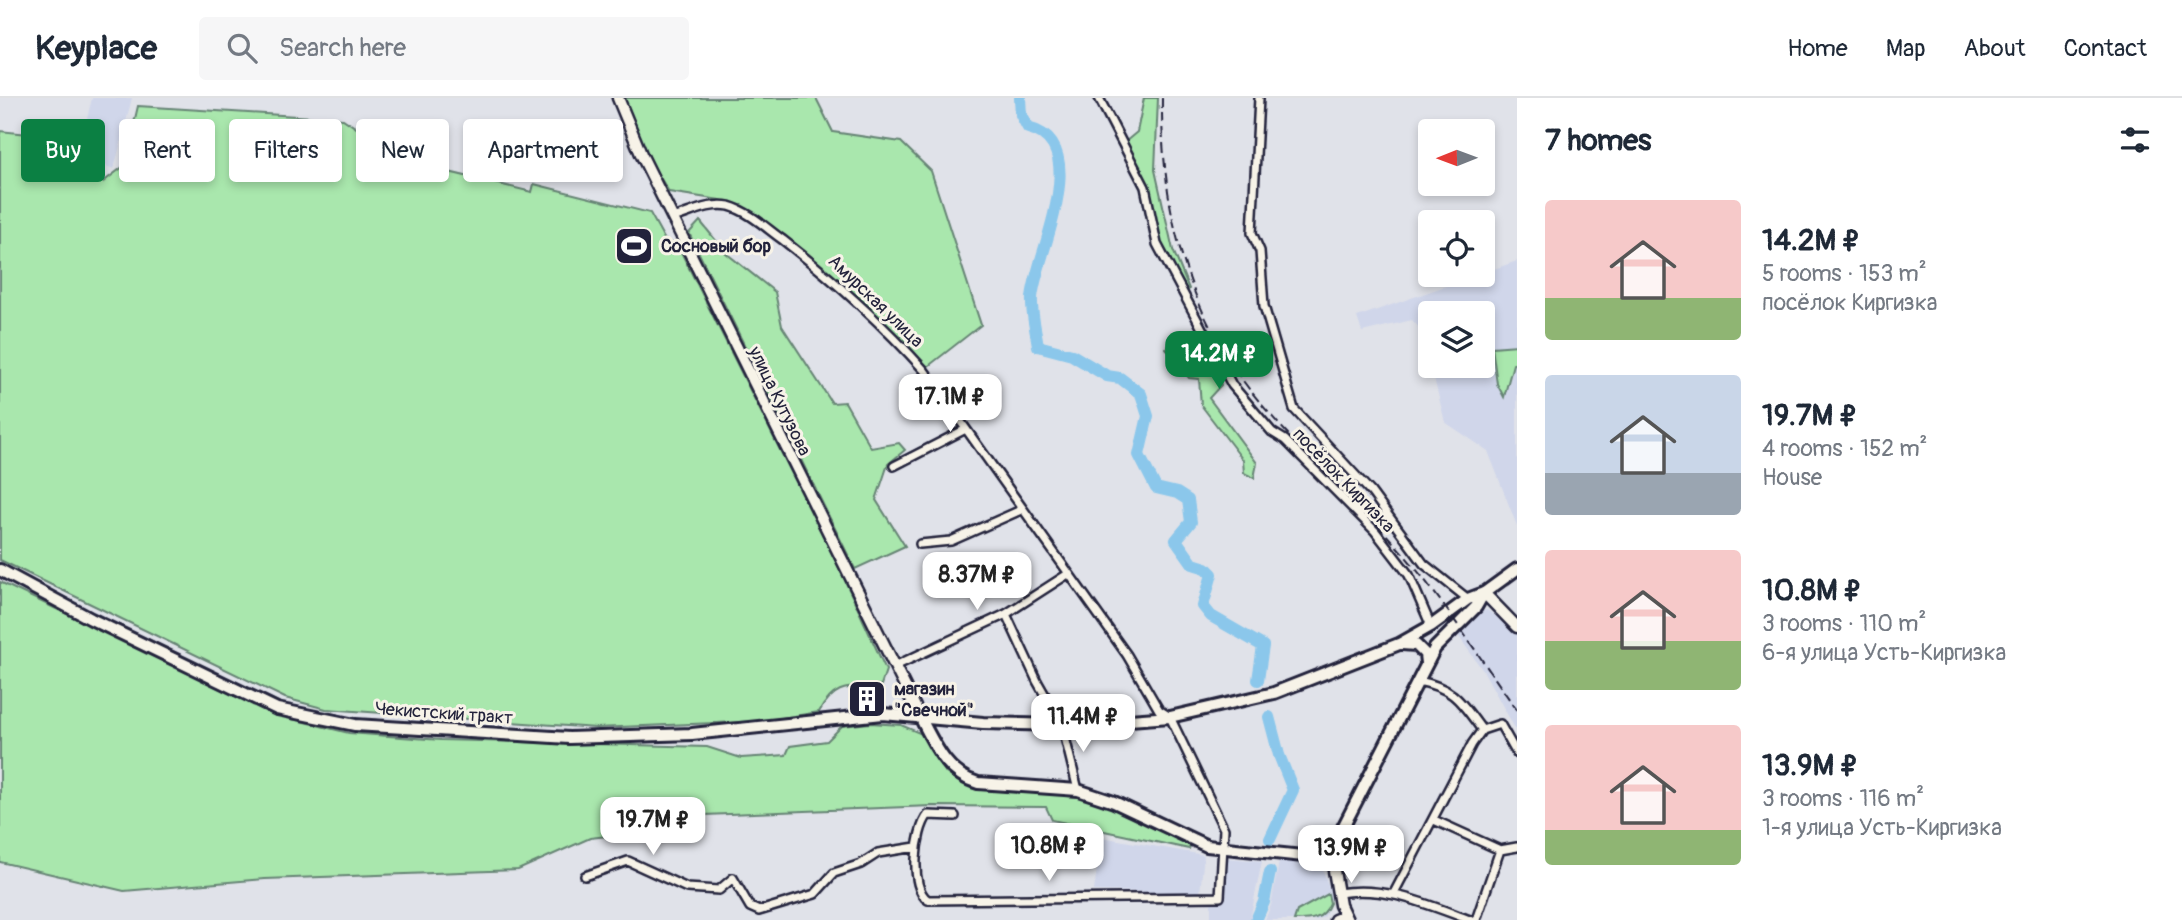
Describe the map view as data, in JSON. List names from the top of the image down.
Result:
{
  "streets": {
    "main road": ["Чекистский тракт"],
    "street": ["Амурская улица", "улица Кутузова", "посёлок Киргизка"]
  },
  "crossings": [
    ["Амурская улица", "улица Кутузова"],
    ["Амурская улица", "Чекистский тракт"],
    ["улица Кутузова", "Чекистский тракт"],
    ["посёлок Киргизка", "Чекистский тракт"]
  ],
  "places": {
    "sports": ["Сосновый бор"],
    "building": ["магазин \"Свечной\""]
  },
  "north": "left",
  "page": {
    "header": "Keyplace",
    "search": "Search here",
    "nav": [
      "Home",
      "Map",
      "About",
      "Contact"
    ],
    "heading": "7 homes",
    "chip": [
      "Buy",
      "Rent",
      "Filters",
      "New",
      "Apartment"
    ],
    "list": [
      {
        "name": "14.2M ₽",
        "note": "5 rooms · 153 m² · посёлок Киргизка"
      },
      {
        "name": "19.7M ₽",
        "note": "4 rooms · 152 m² · House"
      },
      {
        "name": "10.8M ₽",
        "note": "3 rooms · 110 m² · 6-я улица Усть-Киргизка"
      },
      {
        "name": "13.9M ₽",
        "note": "3 rooms · 116 m² · 1-я улица Усть-Киргизка"
      }
    ],
    "price": [
      "14.2M ₽",
      "17.1M ₽",
      "8.37M ₽",
      "11.4M ₽",
      "19.7M ₽",
      "10.8M ₽",
      "13.9M ₽"
    ]
  }
}
